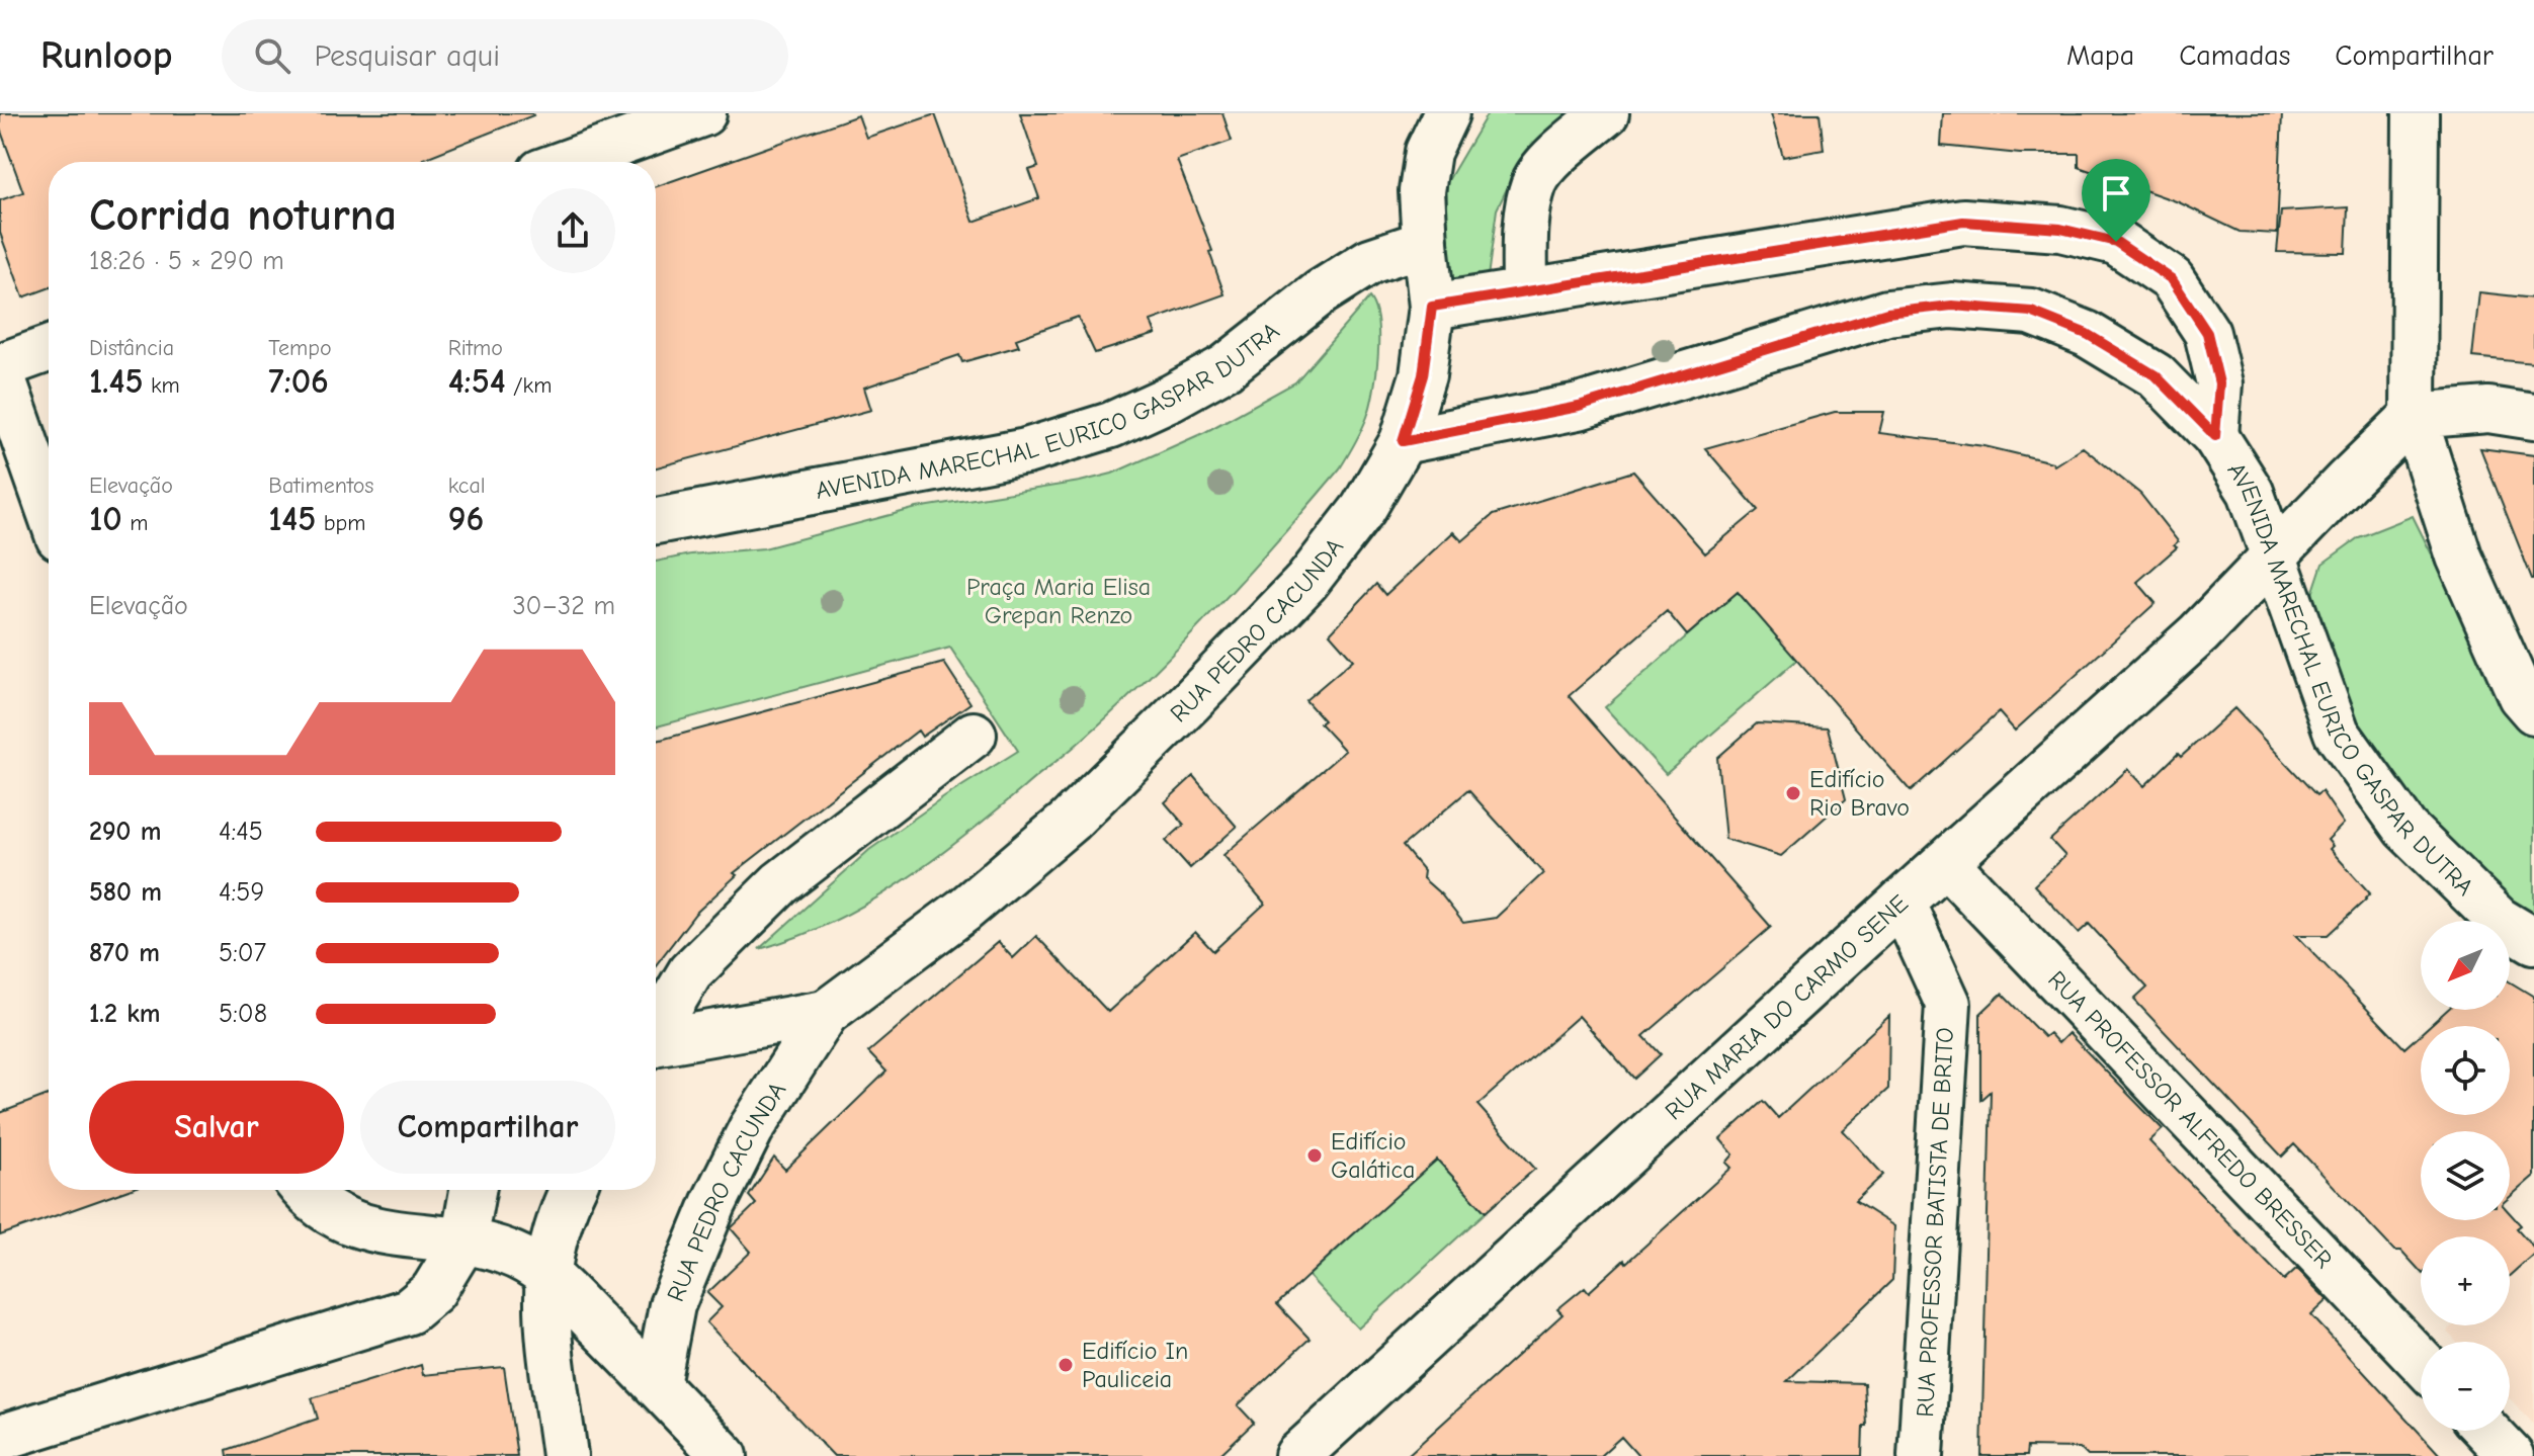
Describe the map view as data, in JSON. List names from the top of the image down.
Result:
{
  "streets": {
    "street": [
      "AVENIDA MARECHAL EURICO GASPAR DUTRA",
      "RUA PEDRO CACUNDA",
      "RUA MARIA DO CARMO SENE",
      "RUA PROFESSOR ALFREDO BRESSER",
      "RUA PROFESSOR BATISTA DE BRITO"
    ]
  },
  "crossings": [
    ["AVENIDA MARECHAL EURICO GASPAR DUTRA", "RUA PEDRO CACUNDA"],
    ["AVENIDA MARECHAL EURICO GASPAR DUTRA", "RUA MARIA DO CARMO SENE"],
    ["RUA MARIA DO CARMO SENE", "RUA PROFESSOR ALFREDO BRESSER"],
    ["RUA MARIA DO CARMO SENE", "RUA PROFESSOR BATISTA DE BRITO"]
  ],
  "parks": ["Praça Maria Elisa Grepan Renzo"],
  "places": ["Edifício Rio Bravo", "Edifício Galática", "Edifício In Pauliceia"],
  "north": "bottom left",
  "page": {
    "header": "Runloop",
    "search": "Pesquisar aqui",
    "nav": ["Mapa", "Camadas", "Compartilhar"],
    "heading": ["Corrida noturna", "18:26 · 5 × 290 m"],
    "stats": [
      ["Distância", "1.45 km"],
      ["Tempo", "7:06"],
      ["Ritmo", "4:54 /km"],
      ["Elevação", "10 m"],
      ["Batimentos", "145 bpm"],
      ["kcal", "96"]
    ],
    "chart": ["Elevação", "30–32 m"],
    "list": [
      {
        "name": "290 m",
        "note": "4:45"
      },
      {
        "name": "580 m",
        "note": "4:59"
      },
      {
        "name": "870 m",
        "note": "5:07"
      },
      {
        "name": "1.2 km",
        "note": "5:08"
      }
    ],
    "map_buttons": ["+", "−"],
    "buttons": ["Salvar", "Compartilhar"]
  }
}
